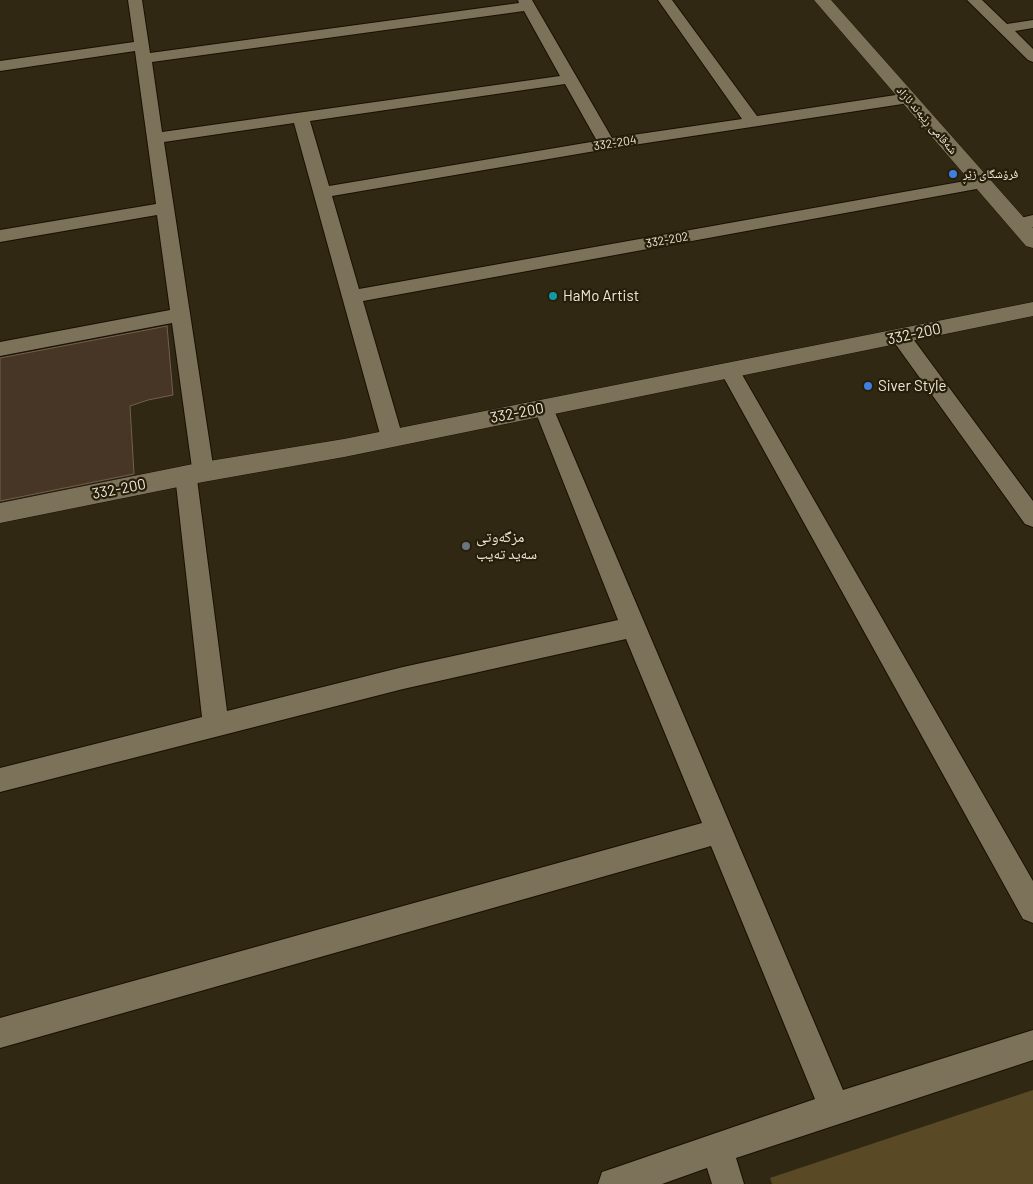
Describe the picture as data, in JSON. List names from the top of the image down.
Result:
{
  "streets": {
    "street": [
      "شەقامی ڕێبەند ئازاد",
      "332-204",
      "332-202",
      "332-200"
    ]
  },
  "crossings": [
    ["شەقامی ڕێبەند ئازاد", "332-204"],
    ["شەقامی ڕێبەند ئازاد", "332-202"]
  ],
  "places": [
    "فرۆشگای زێڕ",
    "HaMo Artist",
    "Siver Style",
    "مزگەوتی سەید تەیب"
  ]
}
